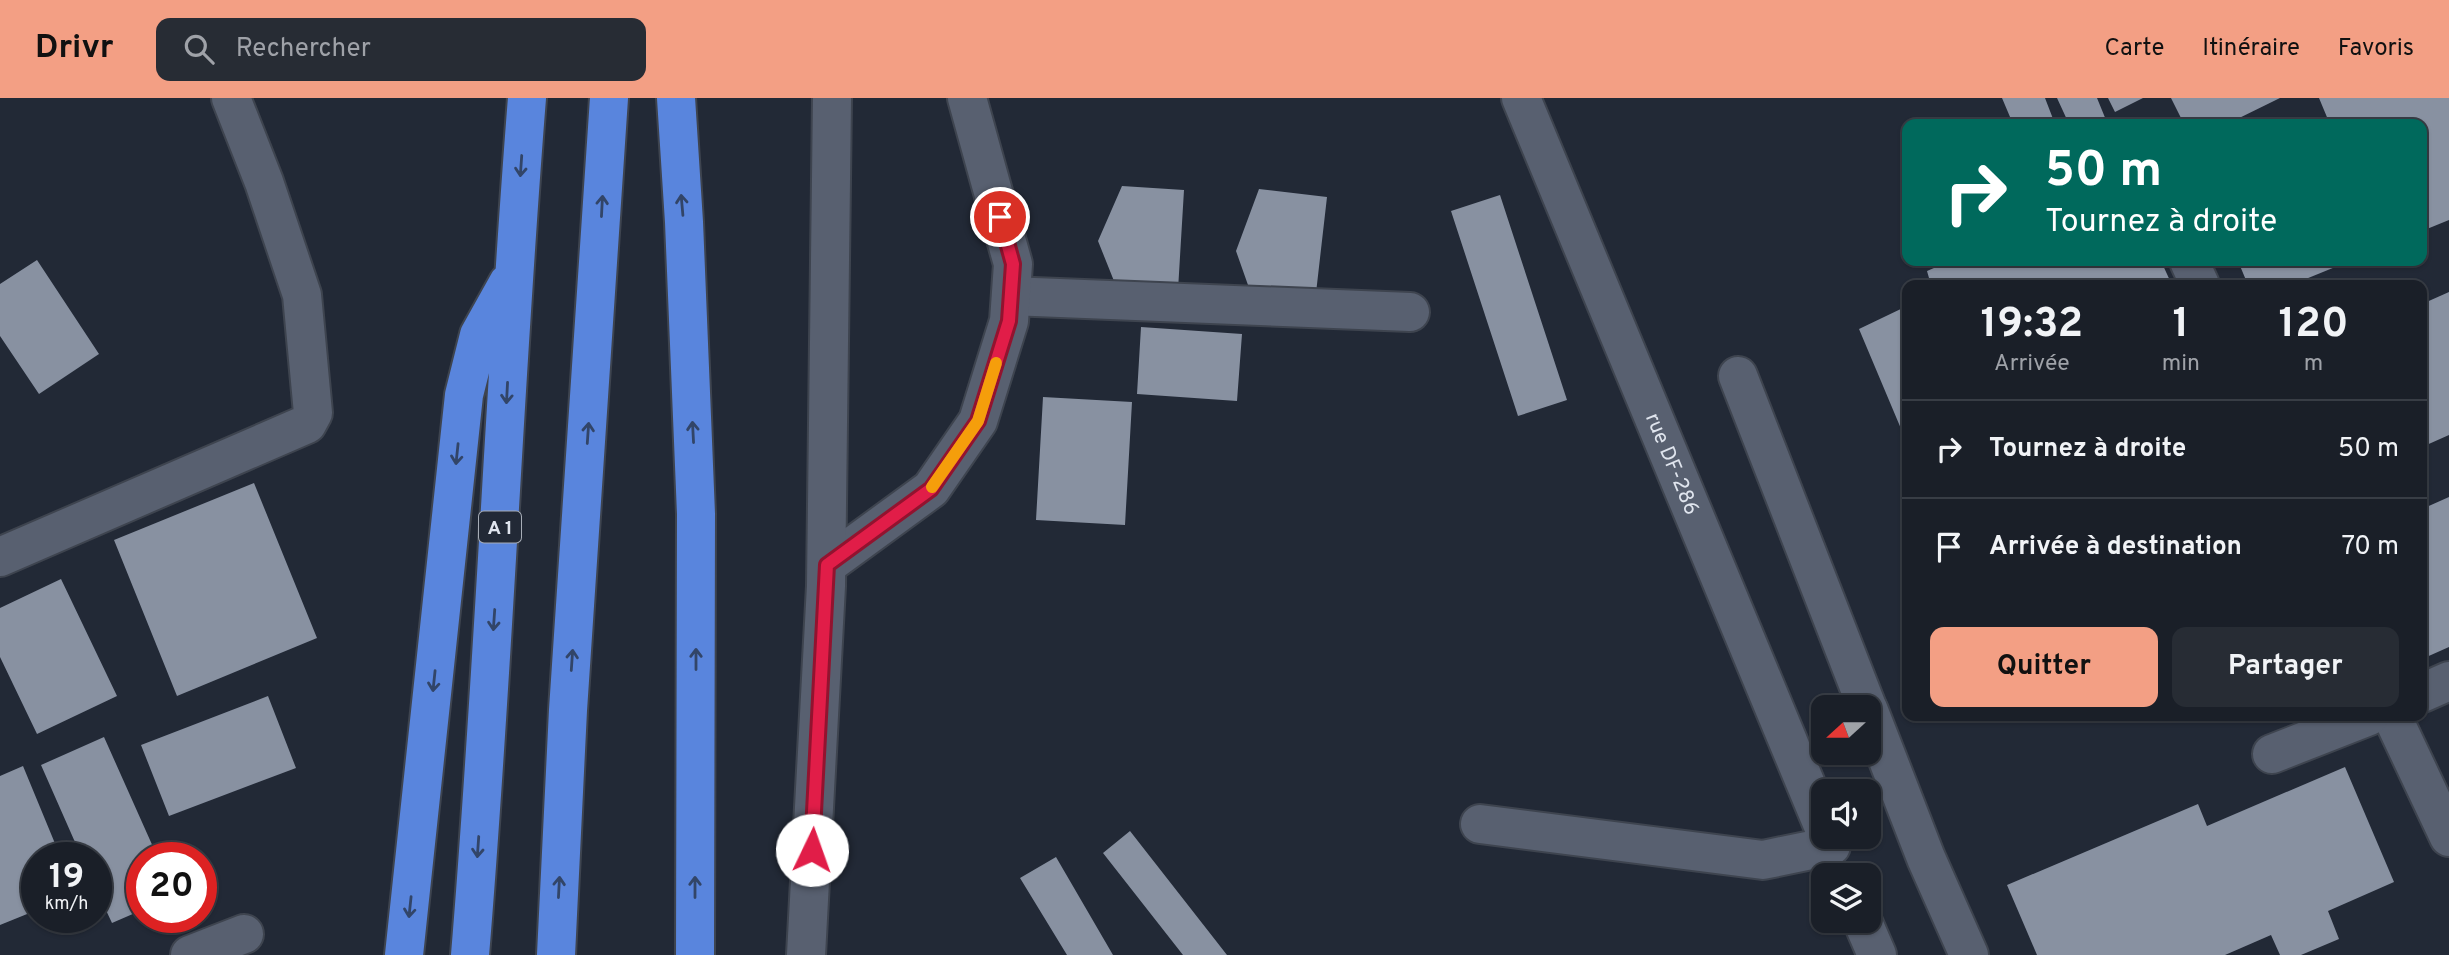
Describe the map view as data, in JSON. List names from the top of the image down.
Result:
{
  "streets": {
    "highway": ["A 1"],
    "street": ["rue DF-286"]
  },
  "north": "left",
  "page": {
    "header": "Drivr",
    "search": "Rechercher",
    "nav": ["Carte", "Itinéraire", "Favoris"],
    "turn": ["50 m", "Tournez à droite"],
    "eta": [
      "19:32",
      "Arrivée",
      "1",
      "min",
      "120",
      "m"
    ],
    "list": [
      {
        "name": "Tournez à droite",
        "value": "50 m"
      },
      {
        "name": "Arrivée à destination",
        "value": "70 m"
      }
    ],
    "buttons": ["Quitter", "Partager"],
    "speed": "19 km/h",
    "limit": "20"
  }
}
